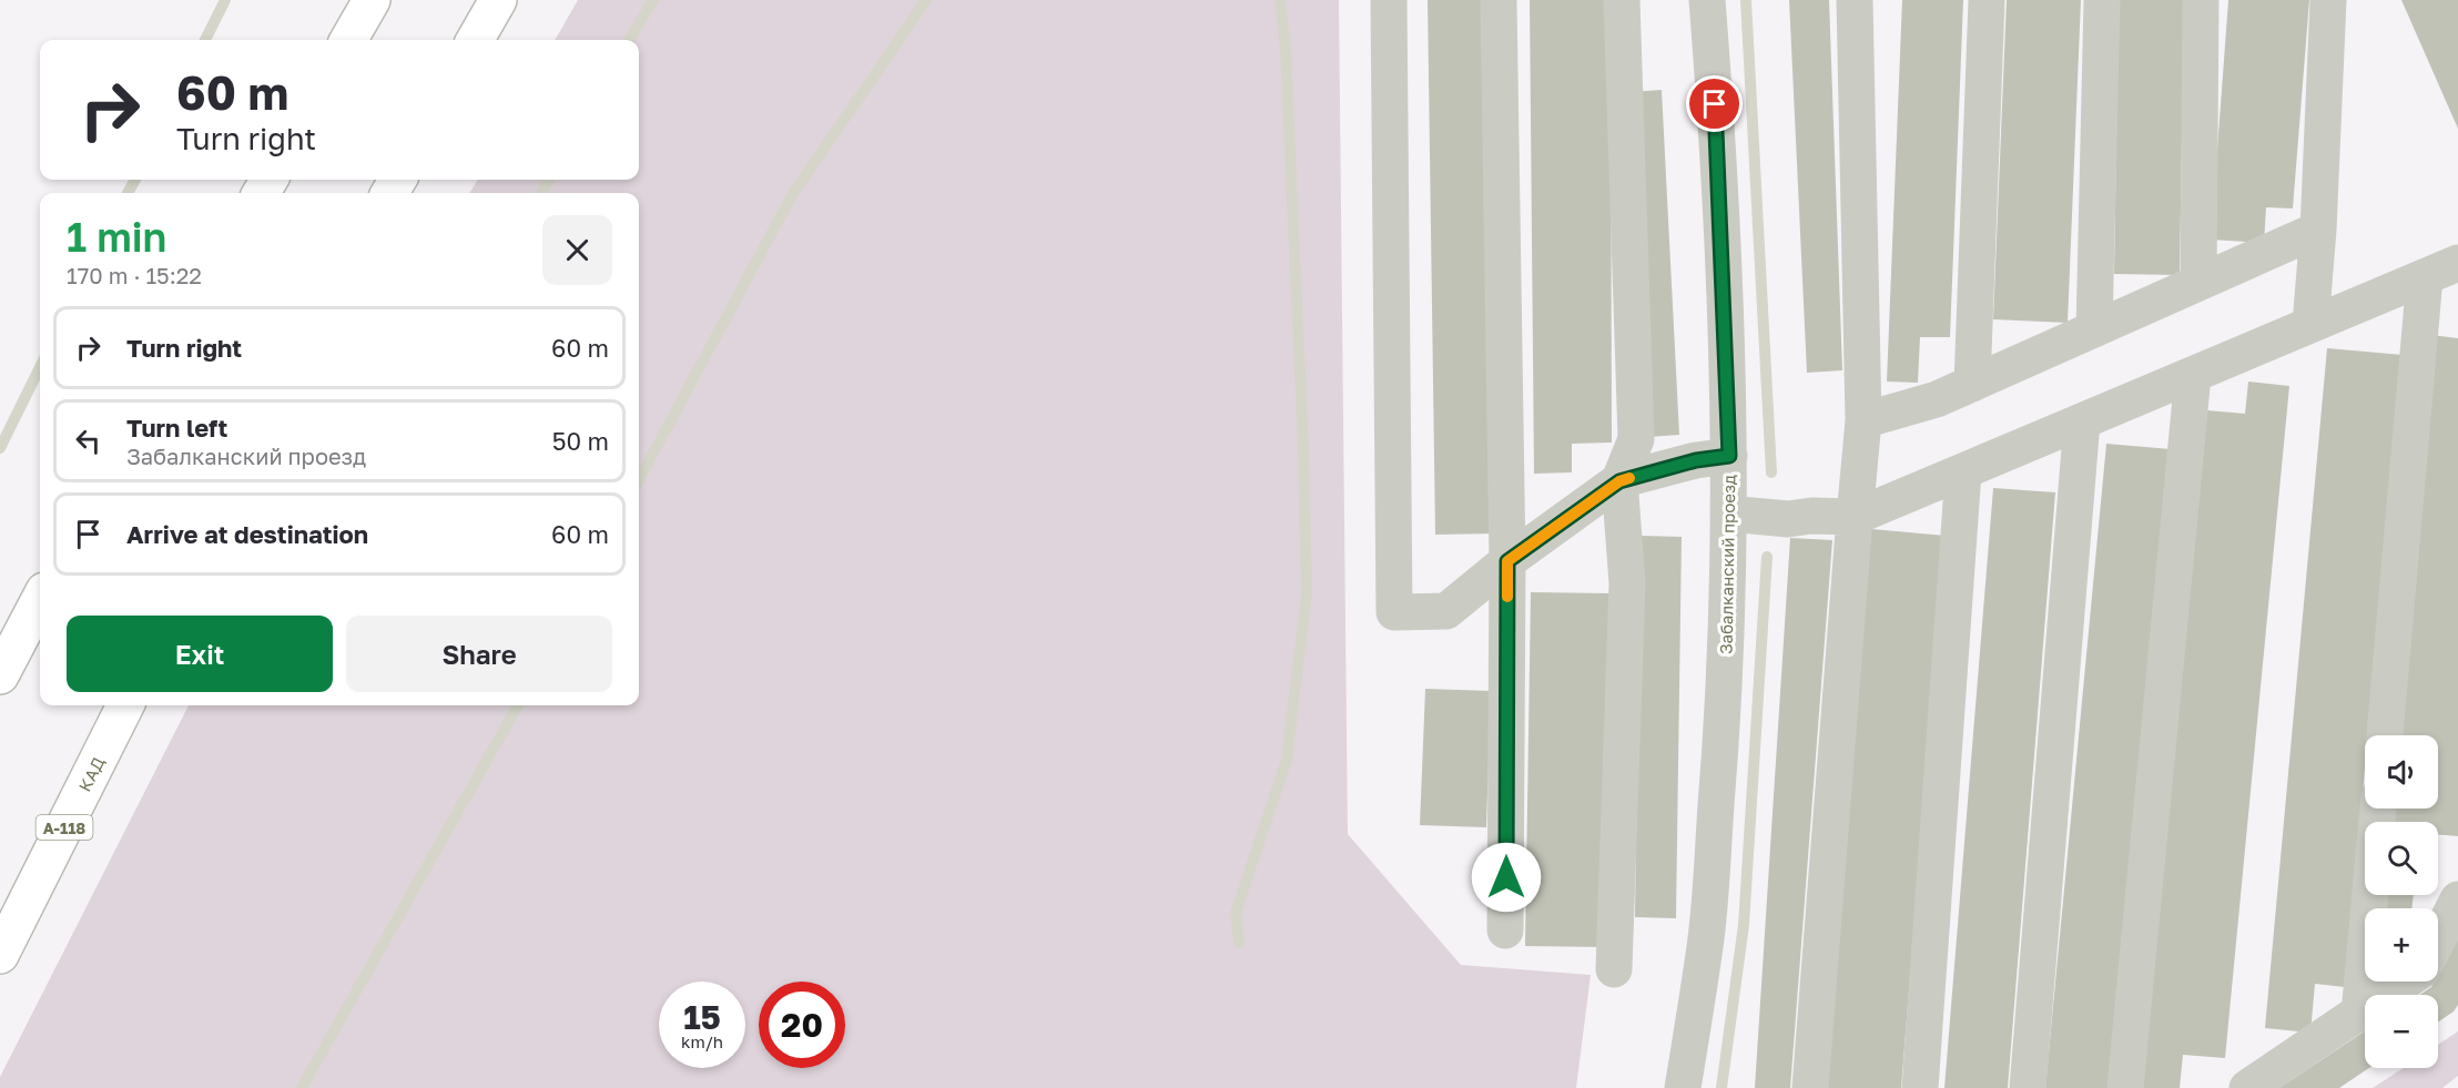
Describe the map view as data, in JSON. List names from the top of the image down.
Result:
{
  "streets": {
    "highway": ["КАД", "А-118"],
    "street": ["Забалканский проезд"]
  },
  "page": {
    "turn": ["60 m", "Turn right"],
    "heading": ["1 min", "170 m · 15:22"],
    "list": [
      {
        "name": "Turn right",
        "value": "60 m"
      },
      {
        "name": "Turn left",
        "note": "Забалканский проезд",
        "value": "50 m"
      },
      {
        "name": "Arrive at destination",
        "value": "60 m"
      }
    ],
    "buttons": ["Exit", "Share"],
    "map_buttons": ["+", "−"],
    "speed": "15 km/h",
    "limit": "20"
  }
}
